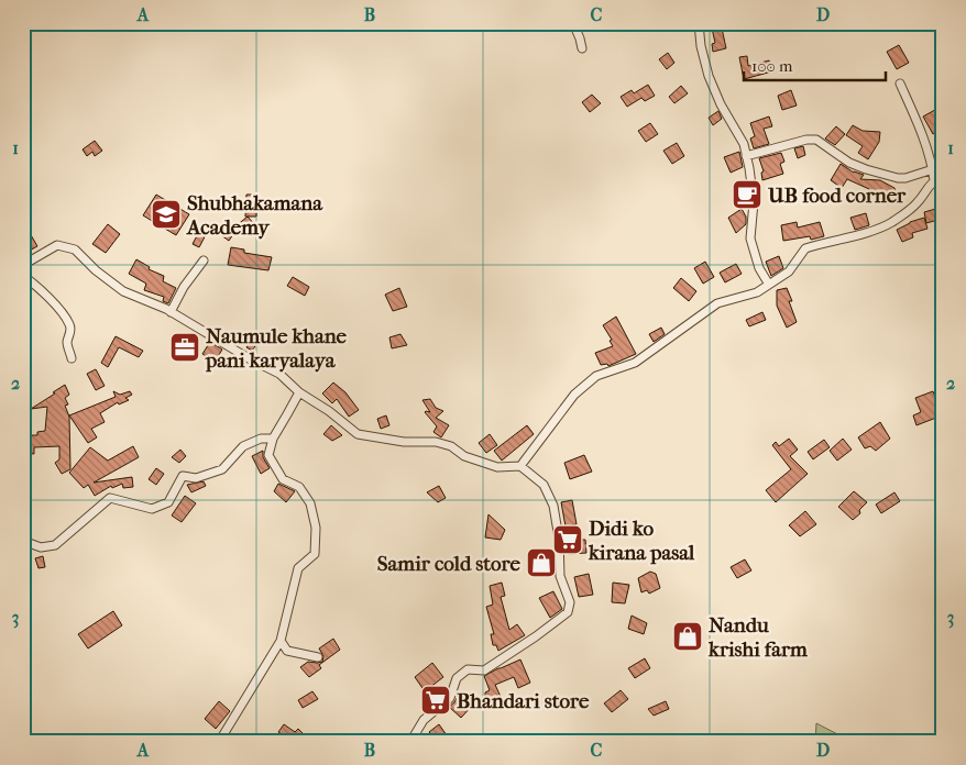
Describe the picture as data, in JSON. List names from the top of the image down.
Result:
{
  "places": {
    "cafe": ["UB food corner"],
    "school or university": ["Shubhakamana Academy"],
    "office": ["Naumule khane pani karyalaya"],
    "supermarket": ["Didi ko kirana pasal", "Bhandari store"],
    "shop": ["Samir cold store", "Nandu krishi farm"]
  },
  "scale_bar": "100 m",
  "grid": {
    "columns": [
      "A",
      "B",
      "C",
      "D"
    ],
    "rows": ["1", "2", "3"]
  }
}
